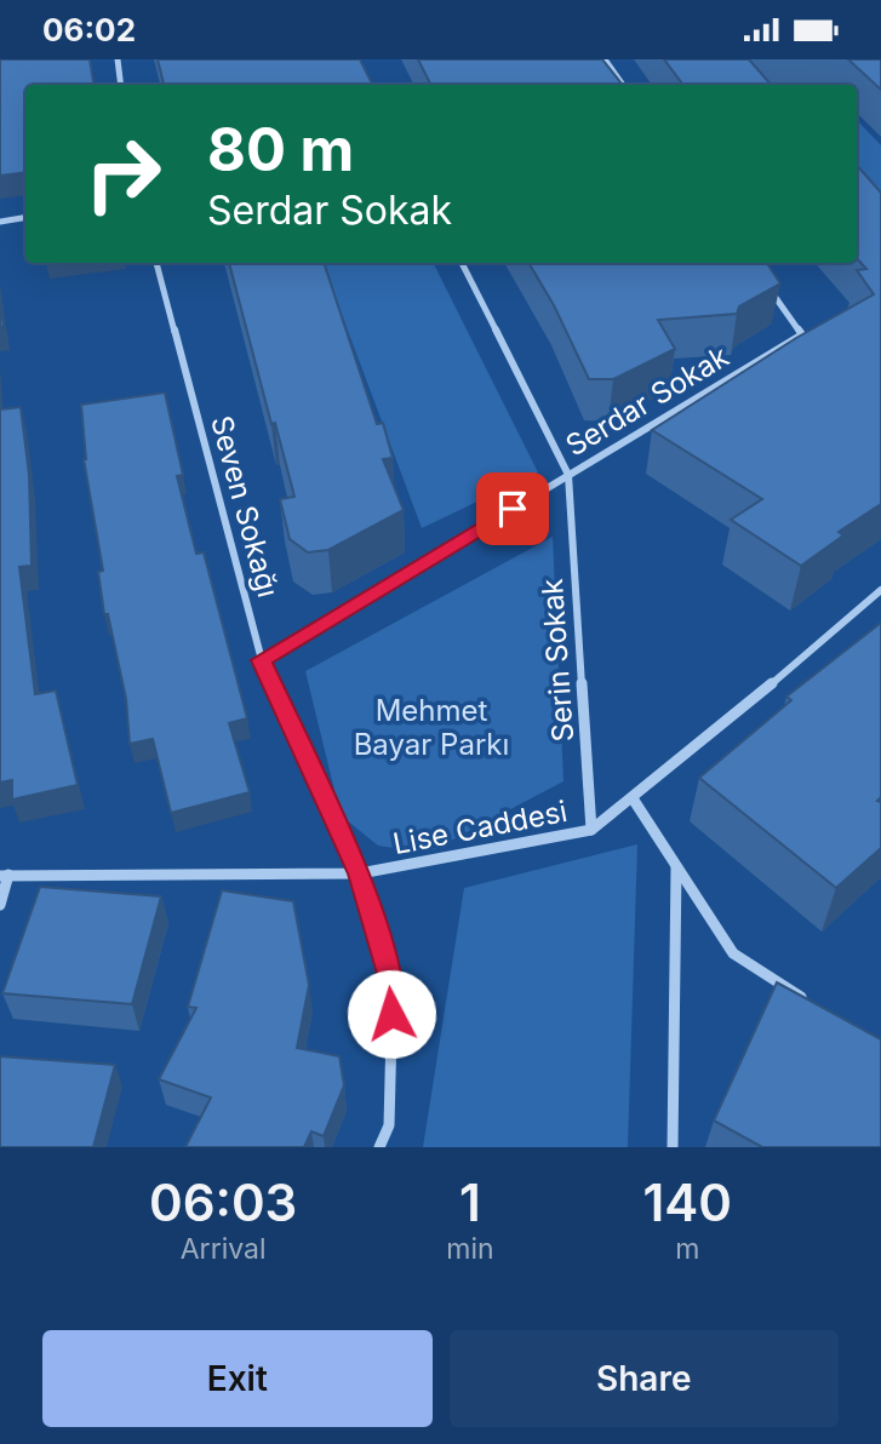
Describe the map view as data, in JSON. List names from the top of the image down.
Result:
{
  "streets": {
    "street": [
      "Serdar Sokak",
      "Seven Sokağı",
      "Serin Sokak",
      "Lise Caddesi"
    ]
  },
  "crossings": [
    ["Serdar Sokak", "Seven Sokağı"],
    ["Serdar Sokak", "Serin Sokak"],
    ["Seven Sokağı", "Lise Caddesi"],
    ["Serin Sokak", "Lise Caddesi"]
  ],
  "parks": ["Mehmet Bayar Parkı"],
  "page": {
    "status": "06:02",
    "turn": ["80 m", "Serdar Sokak"],
    "eta": [
      "06:03",
      "Arrival",
      "1",
      "min",
      "140",
      "m"
    ],
    "buttons": ["Exit", "Share"]
  }
}
